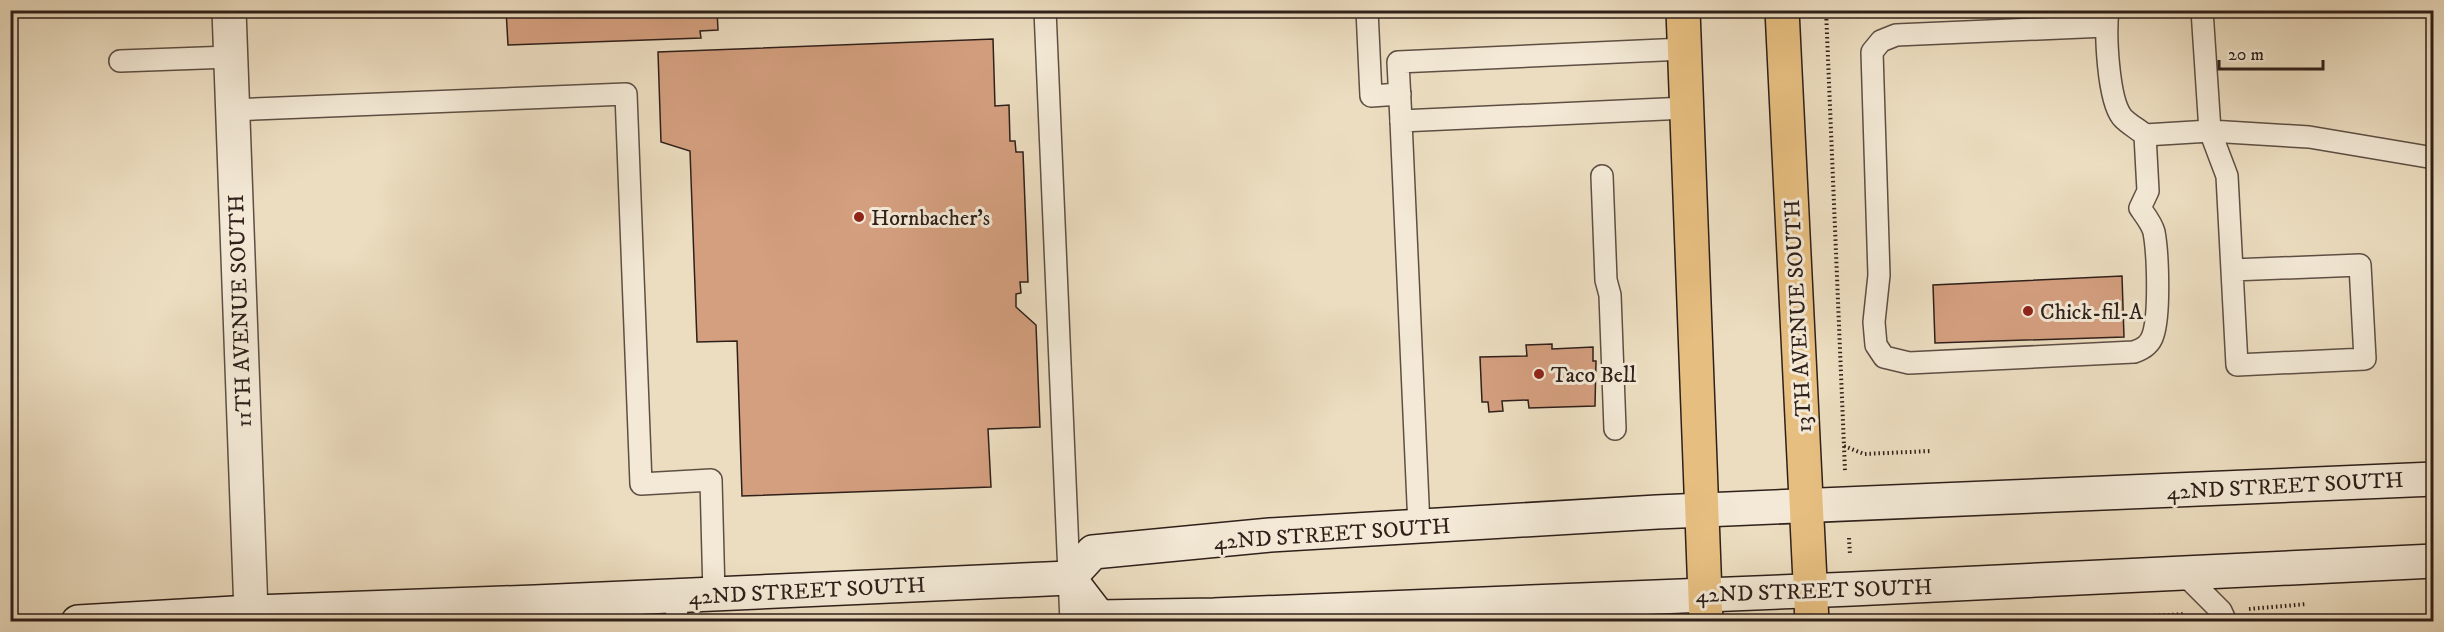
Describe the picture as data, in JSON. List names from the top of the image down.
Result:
{
  "streets": {
    "main road": ["11TH AVENUE SOUTH", "13TH AVENUE SOUTH", "42ND STREET SOUTH"]
  },
  "crossings": [
    ["11TH AVENUE SOUTH", "42ND STREET SOUTH"],
    ["13TH AVENUE SOUTH", "42ND STREET SOUTH"]
  ],
  "places": ["Hornbacher's", "Chick-fil-A", "Taco Bell"],
  "scale_bar": "20 m"
}
